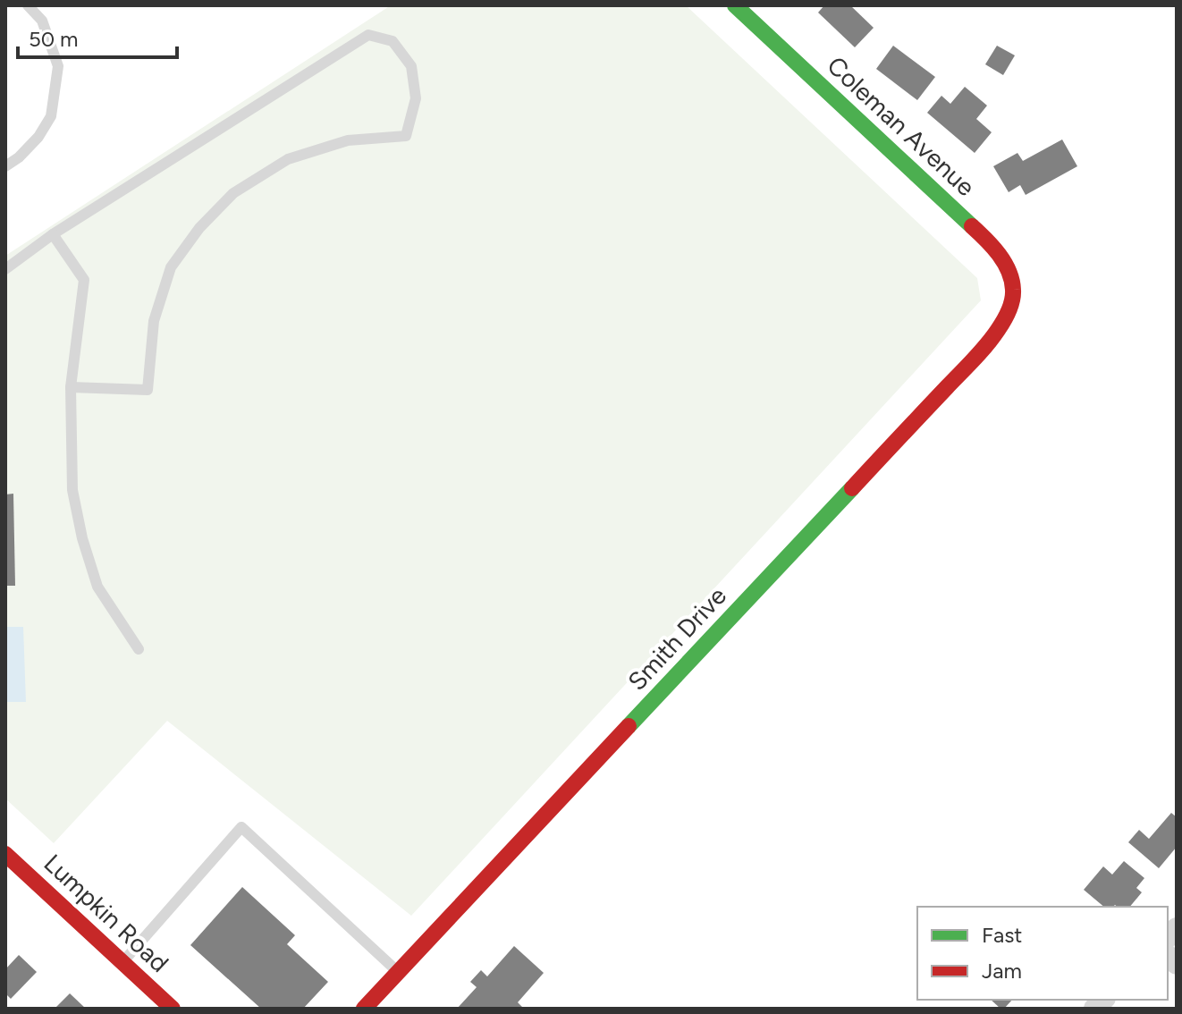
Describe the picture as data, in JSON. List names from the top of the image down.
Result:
{
  "streets": {
    "street": ["Coleman Avenue", "Smith Drive", "Lumpkin Road"]
  },
  "crossings": [
    ["Coleman Avenue", "Smith Drive"]
  ],
  "legend": ["Fast", "Jam"],
  "scale_bar": "50 m"
}
